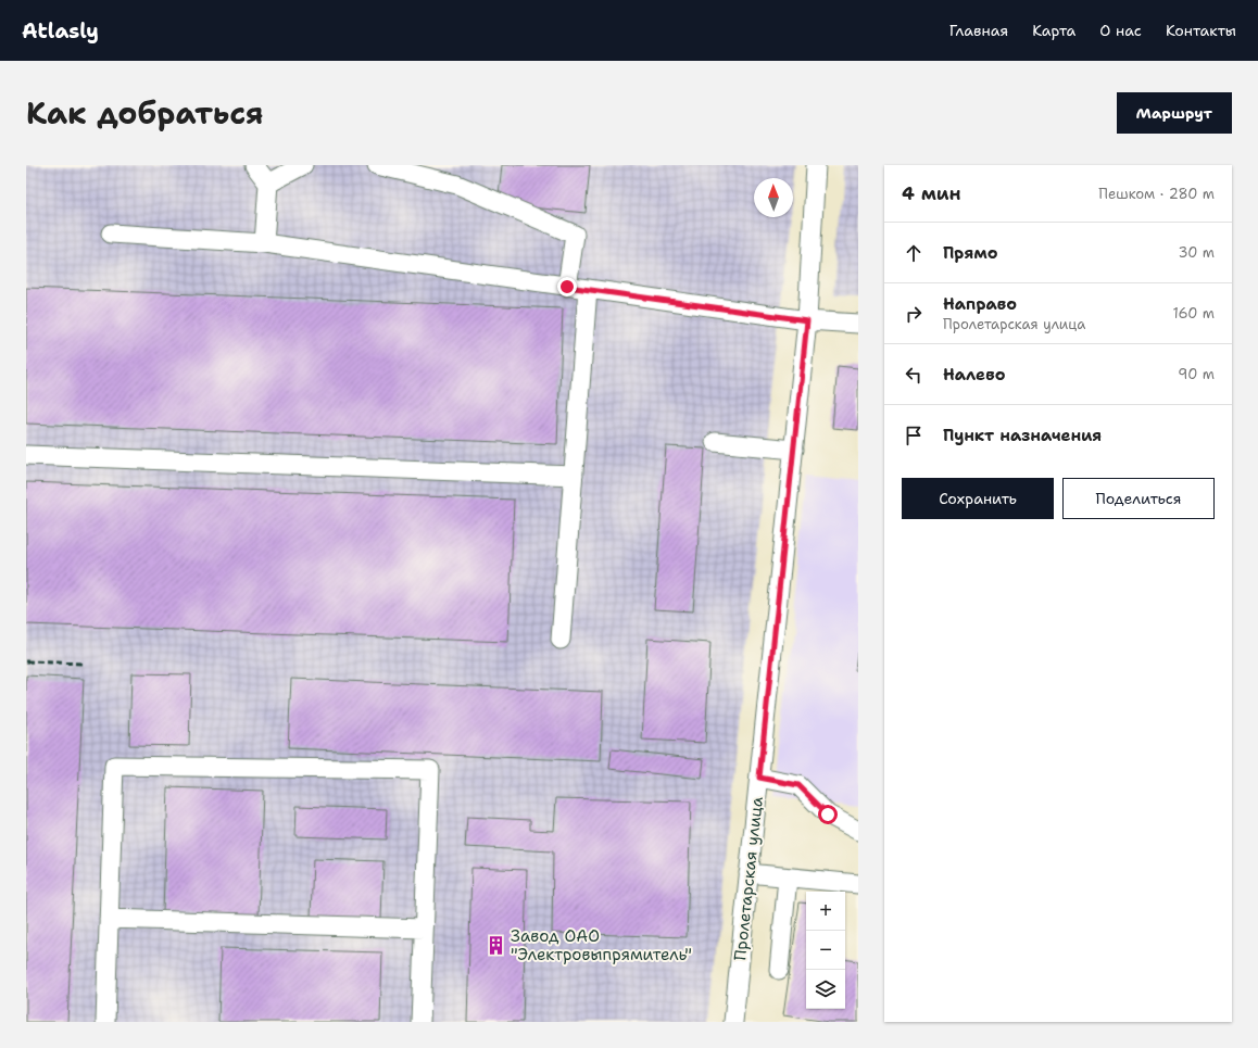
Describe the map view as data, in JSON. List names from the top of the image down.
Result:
{
  "streets": {
    "street": ["Пролетарская улица"]
  },
  "places": {
    "building": ["Завод ОАО \"Электровыпрямитель\""]
  },
  "north": "top",
  "page": {
    "header": "Atlasly",
    "nav": [
      "Главная",
      "Карта",
      "О нас",
      "Контакты"
    ],
    "title": "Как добраться",
    "buttons": [
      "Маршрут",
      ["Сохранить", "Поделиться"]
    ],
    "heading": ["4 мин", "Пешком · 280 m"],
    "list": [
      ["Прямо", "30 m"],
      ["Направо", "Пролетарская улица", "160 m"],
      ["Налево", "90 m"],
      "Пункт назначения"
    ],
    "map_buttons": ["+", "−"]
  }
}
